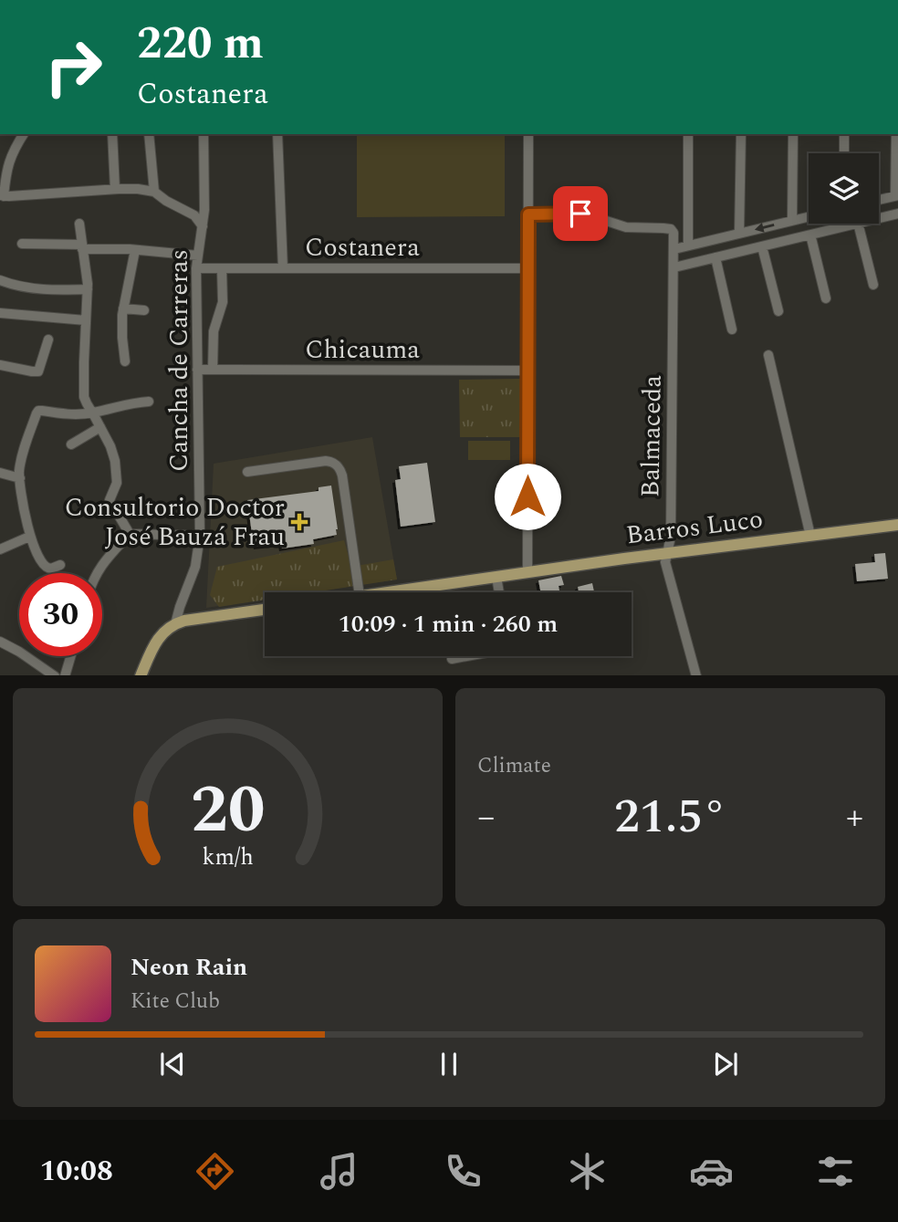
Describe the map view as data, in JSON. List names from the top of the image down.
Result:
{
  "streets": {
    "main road": ["Barros Luco"],
    "street": [
      "Costanera",
      "Chicauma",
      "Cancha de Carreras",
      "Balmaceda"
    ]
  },
  "crossings": [
    ["Costanera", "Cancha de Carreras"],
    ["Chicauma", "Cancha de Carreras"],
    ["Balmaceda", "Barros Luco"]
  ],
  "places": {
    "health": ["Consultorio Doctor José Bauzá Frau"]
  },
  "page": {
    "turn": ["220 m", "Costanera"],
    "limit": "30",
    "trip": "10:09 · 1 min · 260 m",
    "tile": "Climate",
    "heat": ["−", "21.5°", "+"],
    "song": ["Neon Rain", "Kite Club"],
    "tabs": "10:08",
    "gauge": ["20", "km/h"]
  }
}
